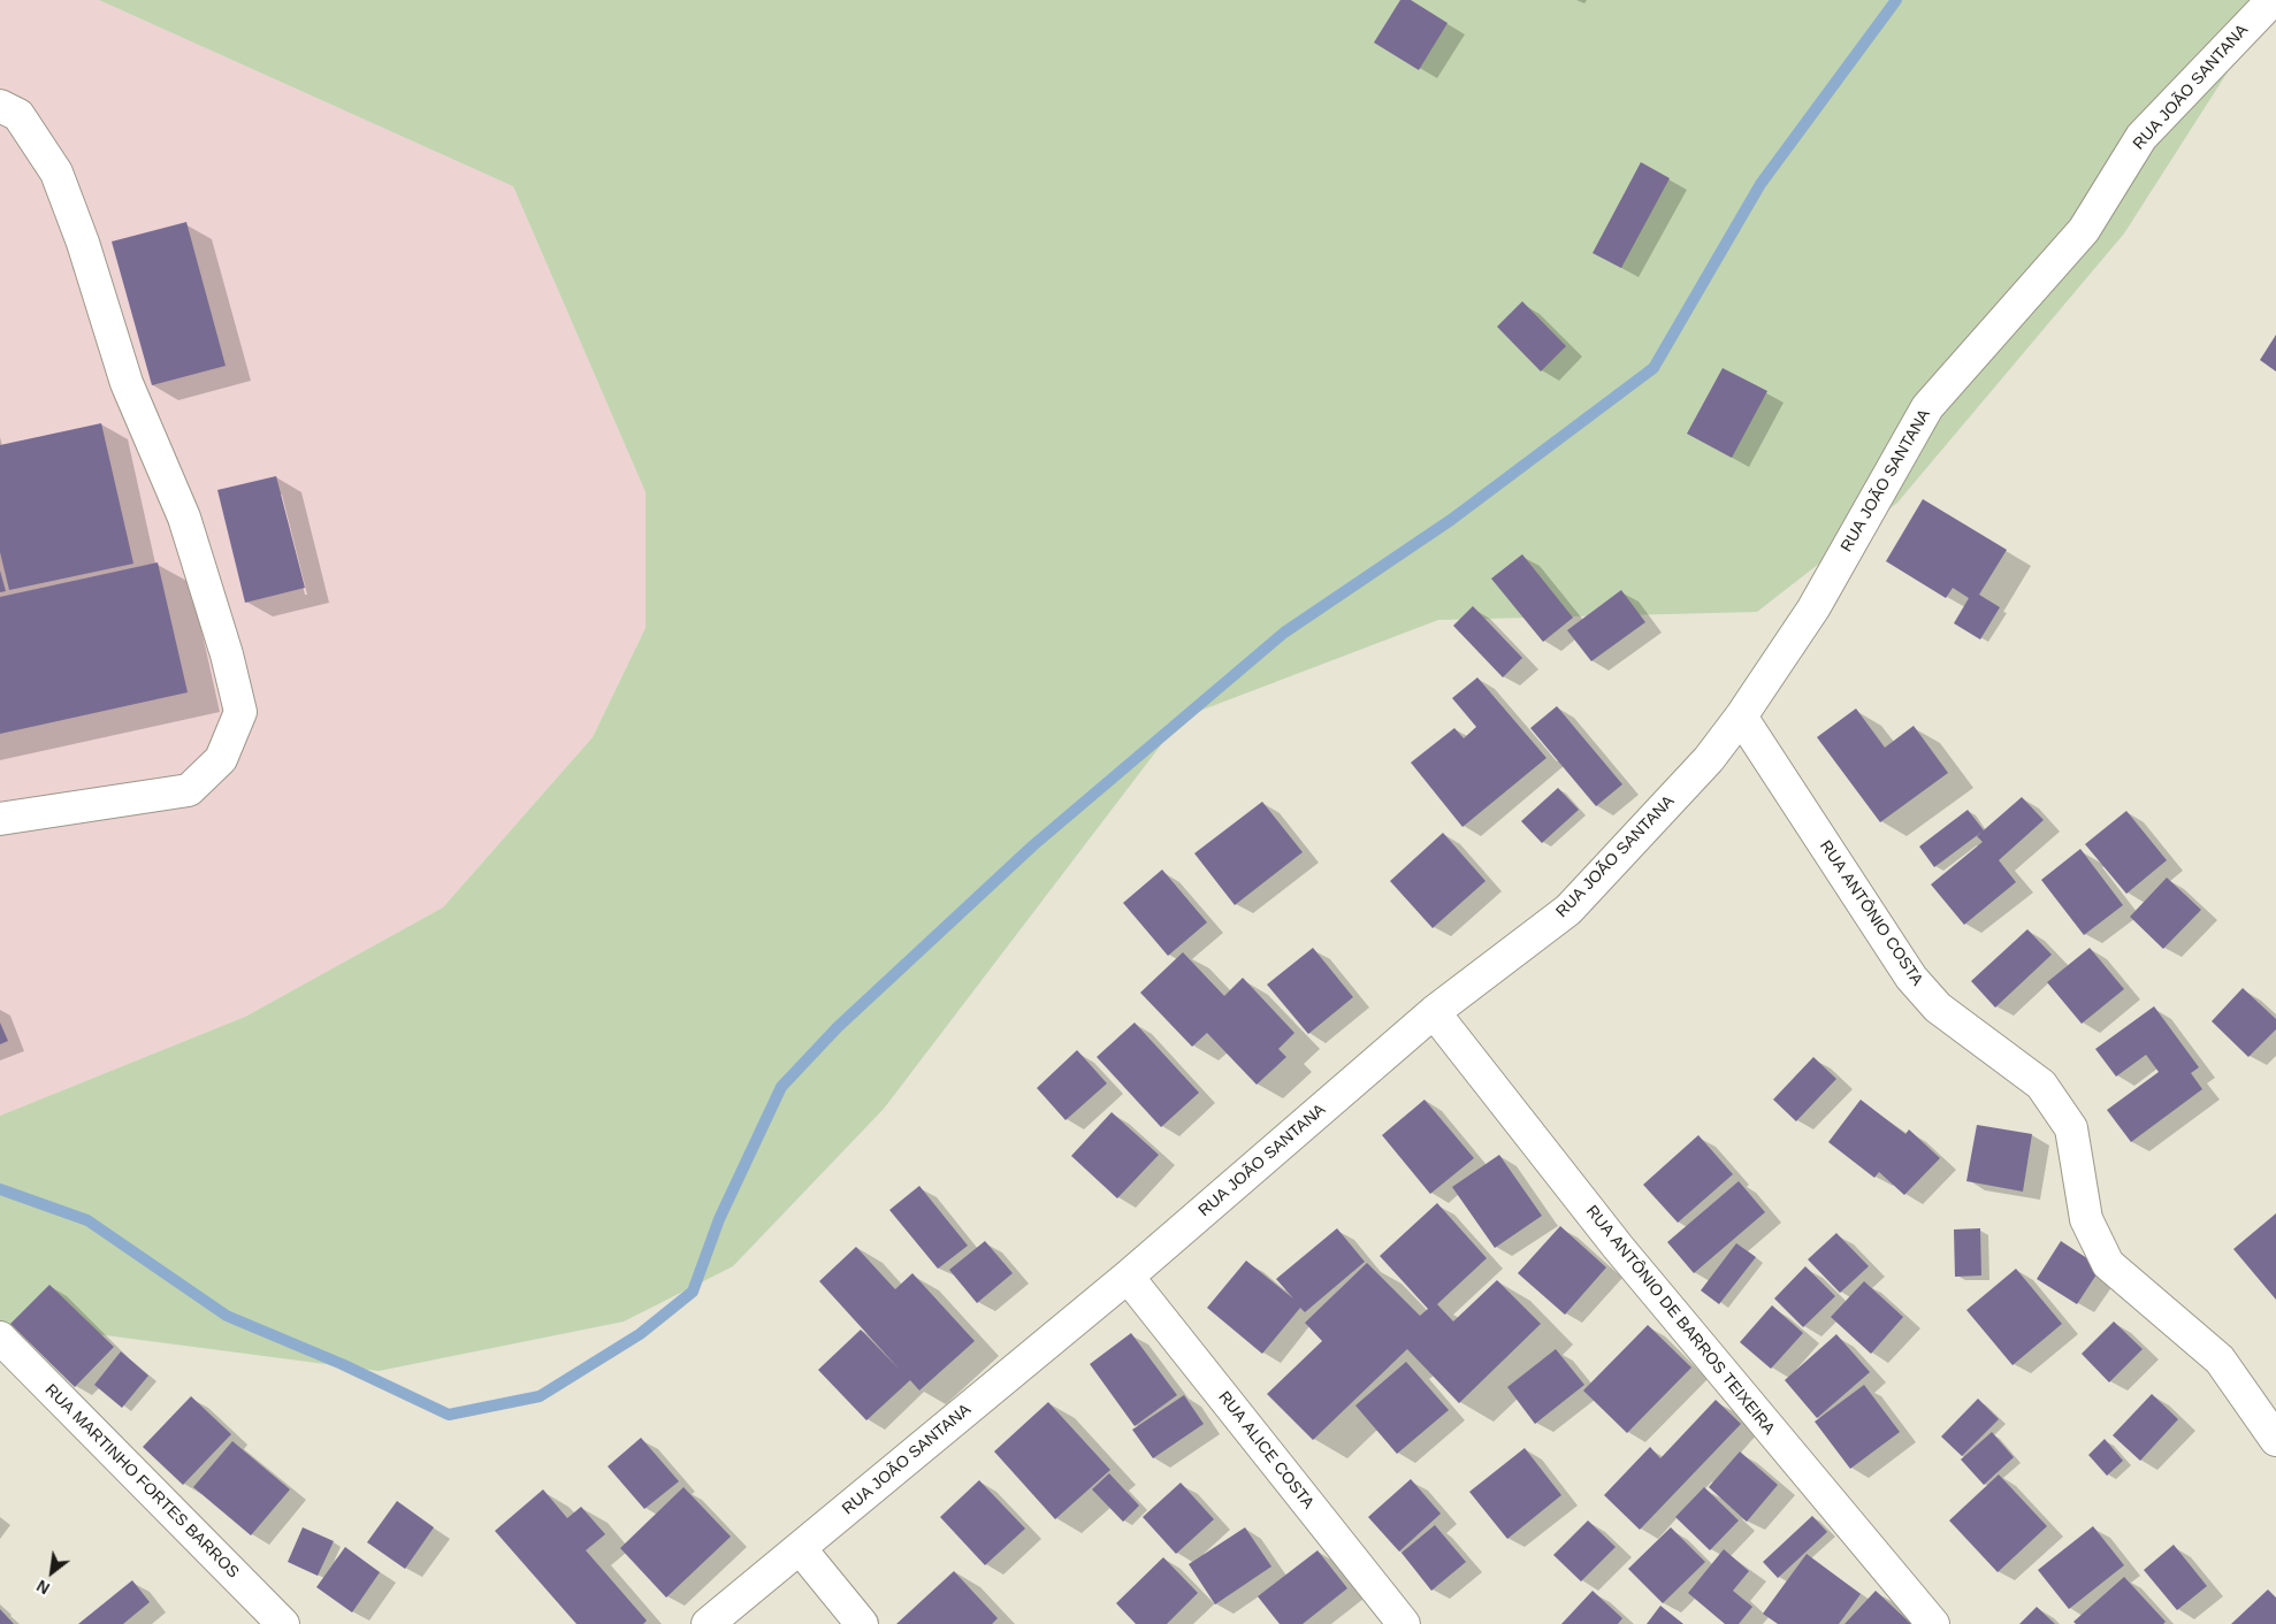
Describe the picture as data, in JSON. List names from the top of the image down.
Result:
{
  "streets": {
    "street": [
      "RUA JOÃO SANTANA",
      "RUA ANTÔNIO COSTA",
      "RUA ANTÔNIO DE BARROS TEIXEIRA",
      "RUA ALICE COSTA",
      "RUA MARTINHO FORTES BARROS"
    ]
  },
  "crossings": [
    ["RUA JOÃO SANTANA", "RUA ANTÔNIO COSTA"],
    ["RUA JOÃO SANTANA", "RUA ANTÔNIO DE BARROS TEIXEIRA"],
    ["RUA JOÃO SANTANA", "RUA ALICE COSTA"]
  ],
  "north": "bottom left"
}
